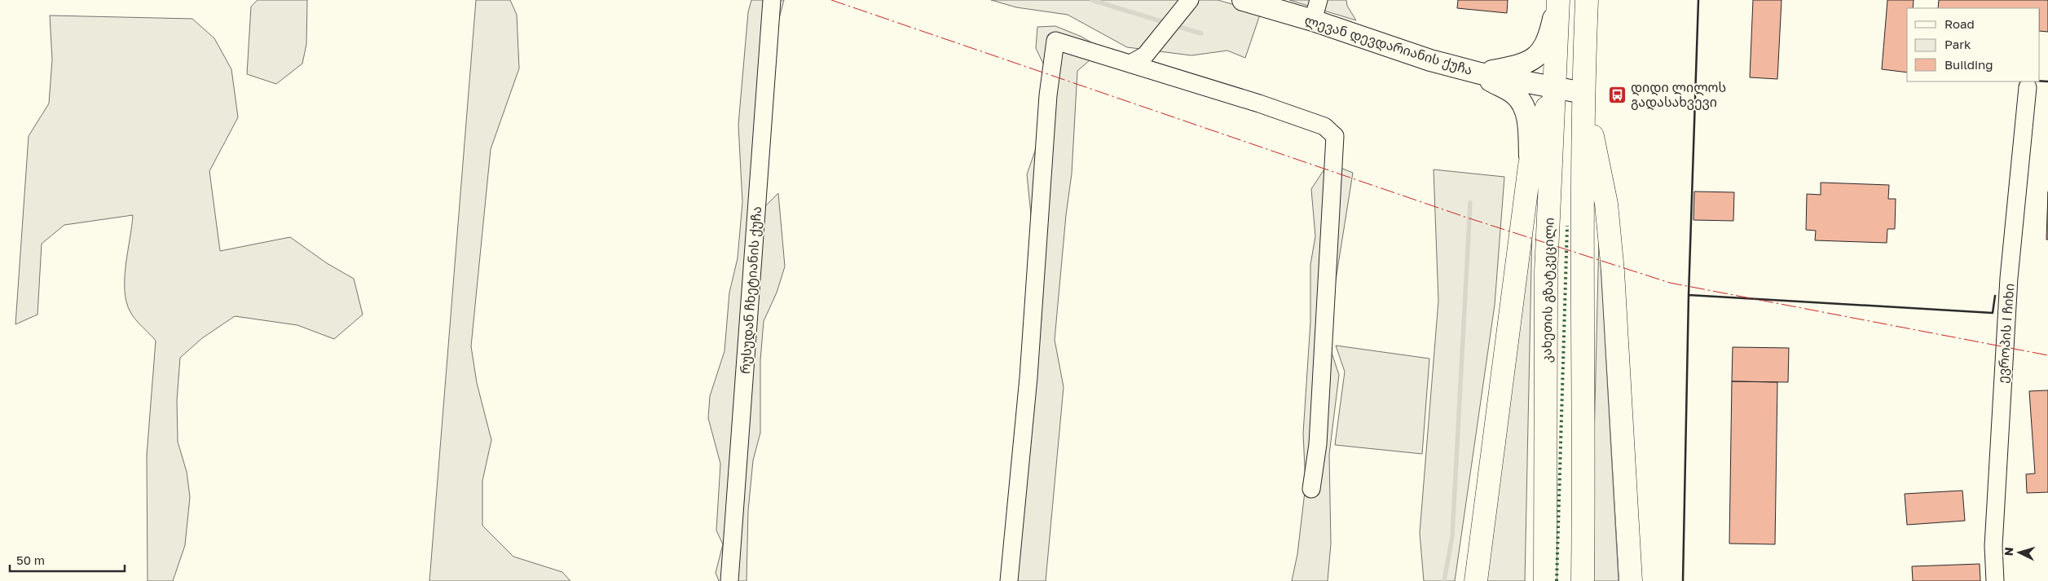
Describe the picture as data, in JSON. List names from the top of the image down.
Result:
{
  "streets": {
    "highway": ["კახეთის გზატკეცილი"],
    "main road": ["ლევან დევდარიანის ქუჩა"],
    "street": ["რუსუდან ჩხეტიანის ქუჩა", "ევროპის I ჩიხი"]
  },
  "crossings": [
    ["ლევან დევდარიანის ქუჩა", "კახეთის გზატკეცილი"]
  ],
  "places": {
    "bus stop": ["დიდი ლილოს გადასახვევი"]
  },
  "legend": ["Road", "Park", "Building"],
  "scale_bar": "50 m",
  "north": "left"
}
